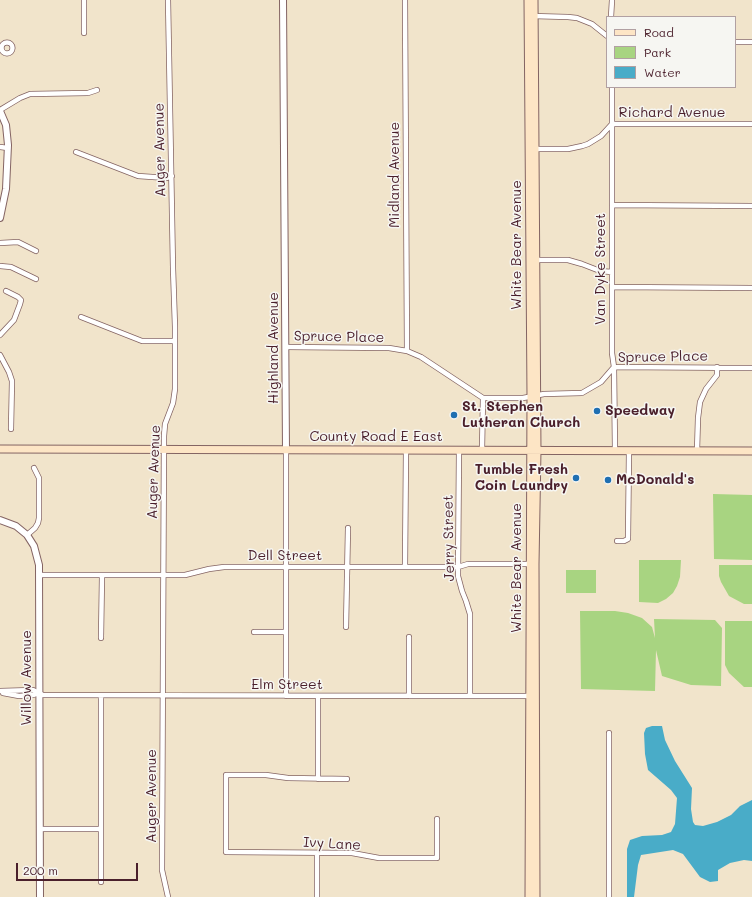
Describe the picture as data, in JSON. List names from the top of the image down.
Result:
{
  "streets": {
    "main road": ["White Bear Avenue", "County Road E East"],
    "street": [
      "Richard Avenue",
      "Auger Avenue",
      "Midland Avenue",
      "Van Dyke Street",
      "Spruce Place",
      "Highland Avenue",
      "Jerry Street",
      "Dell Street",
      "Willow Avenue",
      "Elm Street",
      "Ivy Lane"
    ]
  },
  "crossings": [
    ["Richard Avenue", "White Bear Avenue"],
    ["Richard Avenue", "Van Dyke Street"],
    ["Auger Avenue", "County Road E East"],
    ["Auger Avenue", "Dell Street"],
    ["Auger Avenue", "Elm Street"],
    ["Midland Avenue", "Spruce Place"],
    ["White Bear Avenue", "Spruce Place"],
    ["White Bear Avenue", "County Road E East"],
    ["White Bear Avenue", "Dell Street"],
    ["White Bear Avenue", "Elm Street"],
    ["Van Dyke Street", "Spruce Place"],
    ["Van Dyke Street", "County Road E East"],
    ["Spruce Place", "Highland Avenue"],
    ["Highland Avenue", "County Road E East"],
    ["Highland Avenue", "Dell Street"],
    ["Highland Avenue", "Elm Street"],
    ["County Road E East", "Jerry Street"],
    ["Jerry Street", "Dell Street"],
    ["Jerry Street", "Elm Street"],
    ["Dell Street", "Willow Avenue"],
    ["Willow Avenue", "Elm Street"]
  ],
  "places": [
    "Speedway",
    "St. Stephen Lutheran Church",
    "Tumble Fresh Coin Laundry",
    "McDonald's"
  ],
  "legend": ["Road", "Park", "Water"],
  "scale_bar": "200 m"
}
